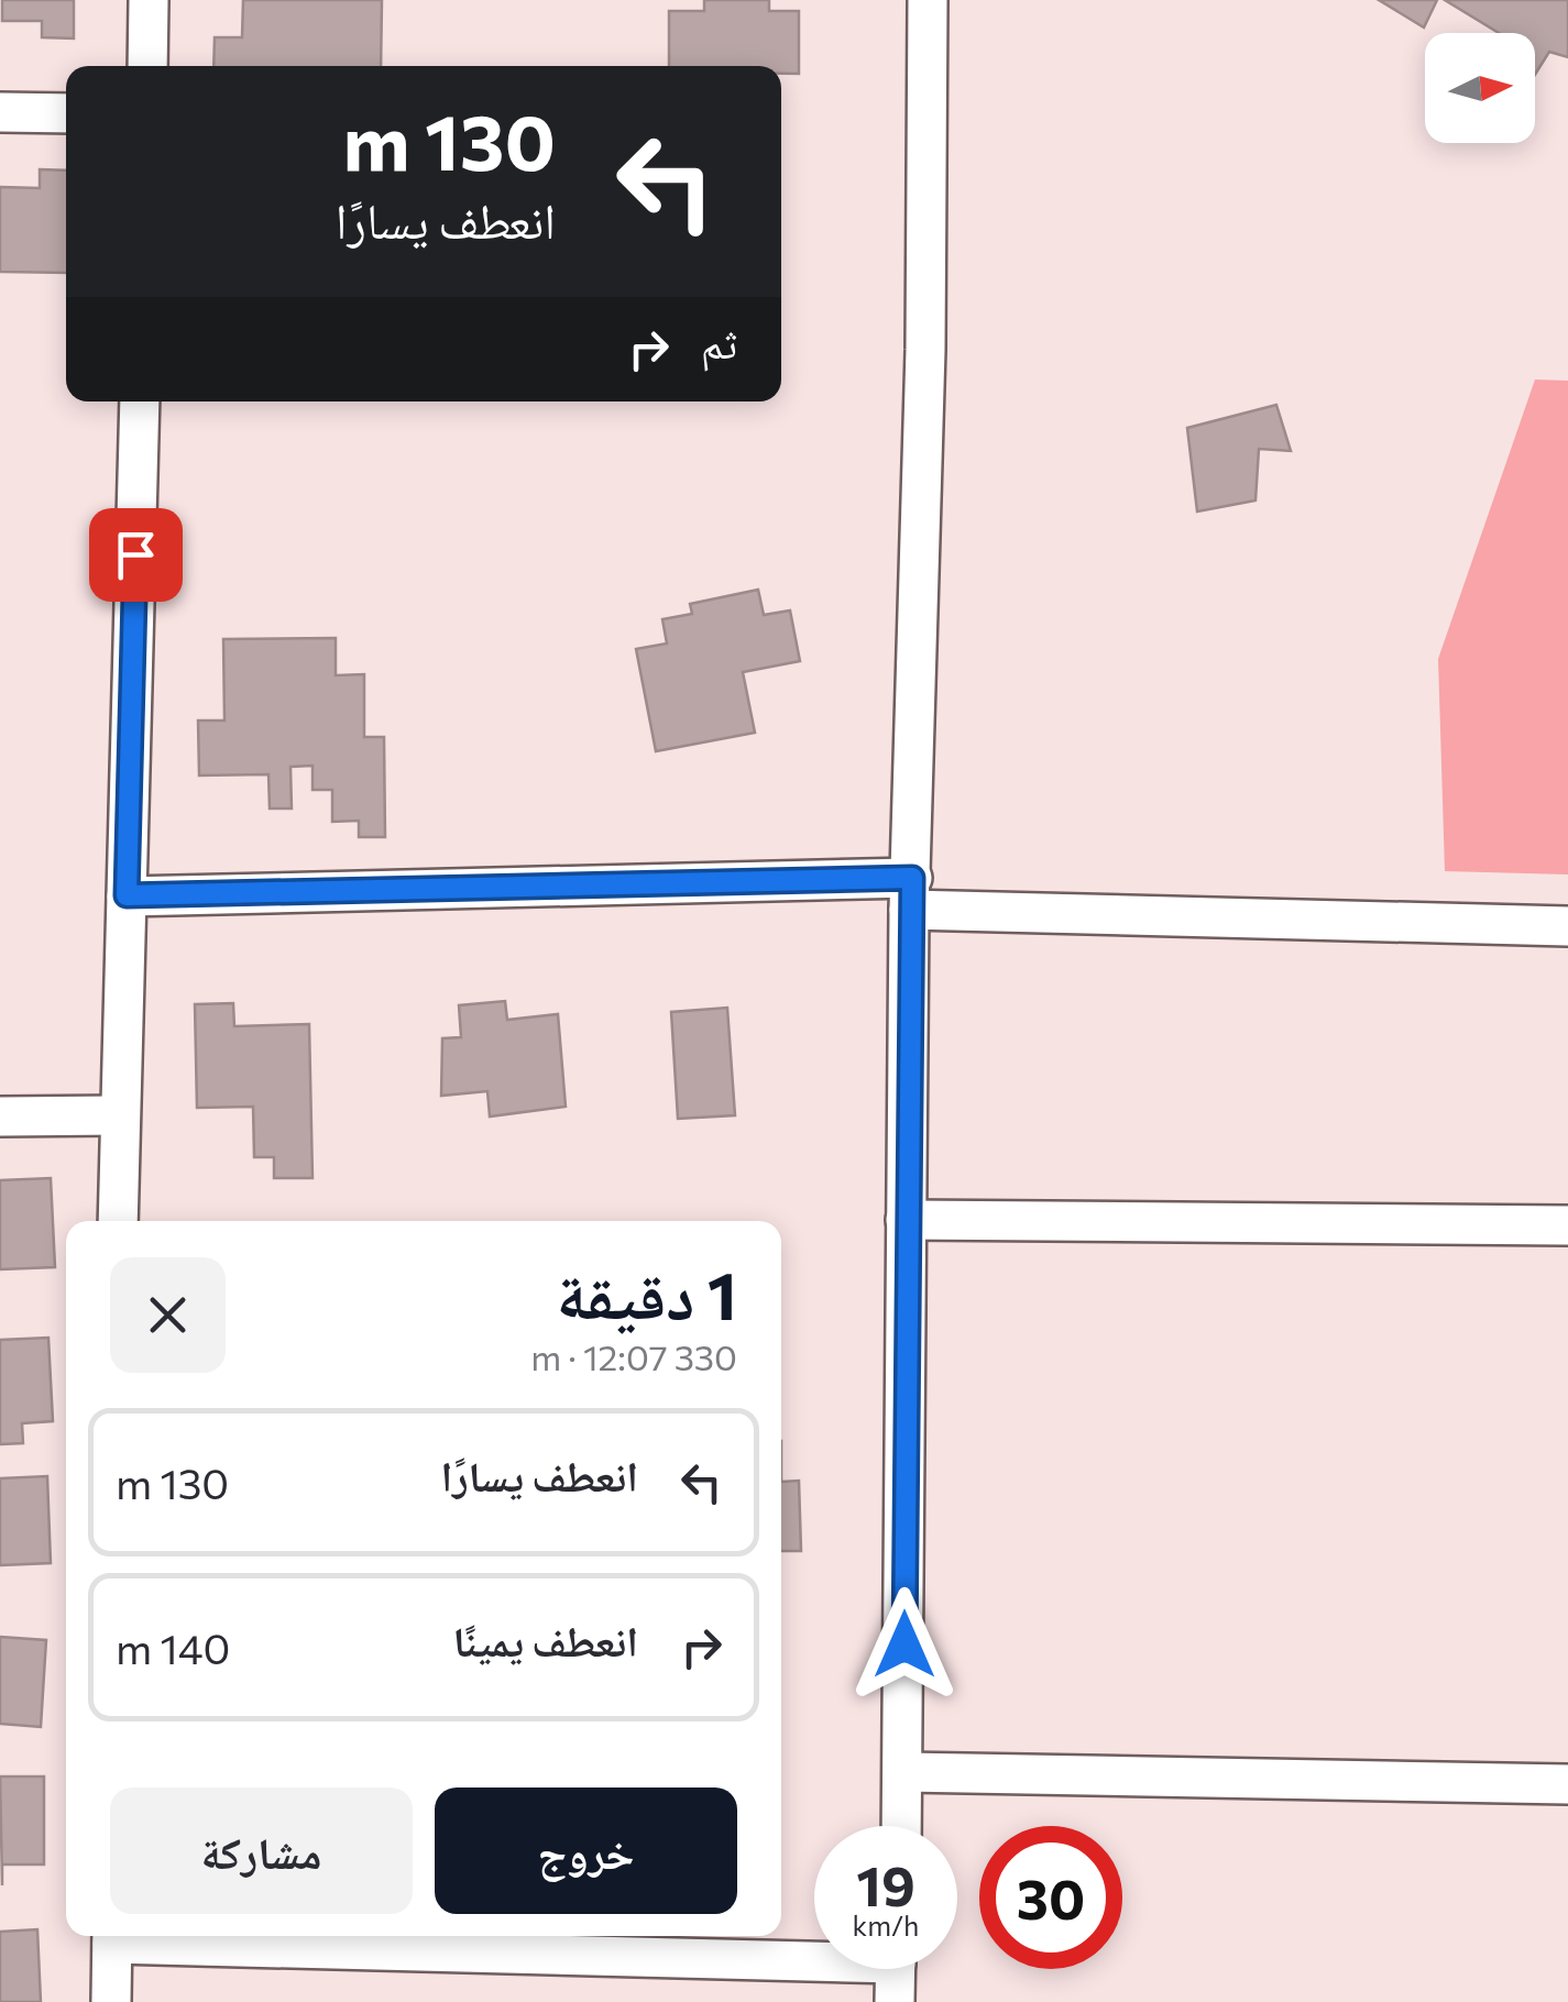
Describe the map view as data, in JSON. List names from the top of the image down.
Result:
{
  "north": "right",
  "page": {
    "turn": ["130 m", "انعطف يسارًا"],
    "then": "ثم",
    "heading": ["1 دقيقة", "330 m · 12:07"],
    "list": [
      {
        "name": "انعطف يسارًا",
        "value": "130 m"
      },
      {
        "name": "انعطف يمينًا",
        "value": "140 m"
      }
    ],
    "buttons": ["خروج", "مشاركة"],
    "speed": "19 km/h",
    "limit": "30"
  }
}
